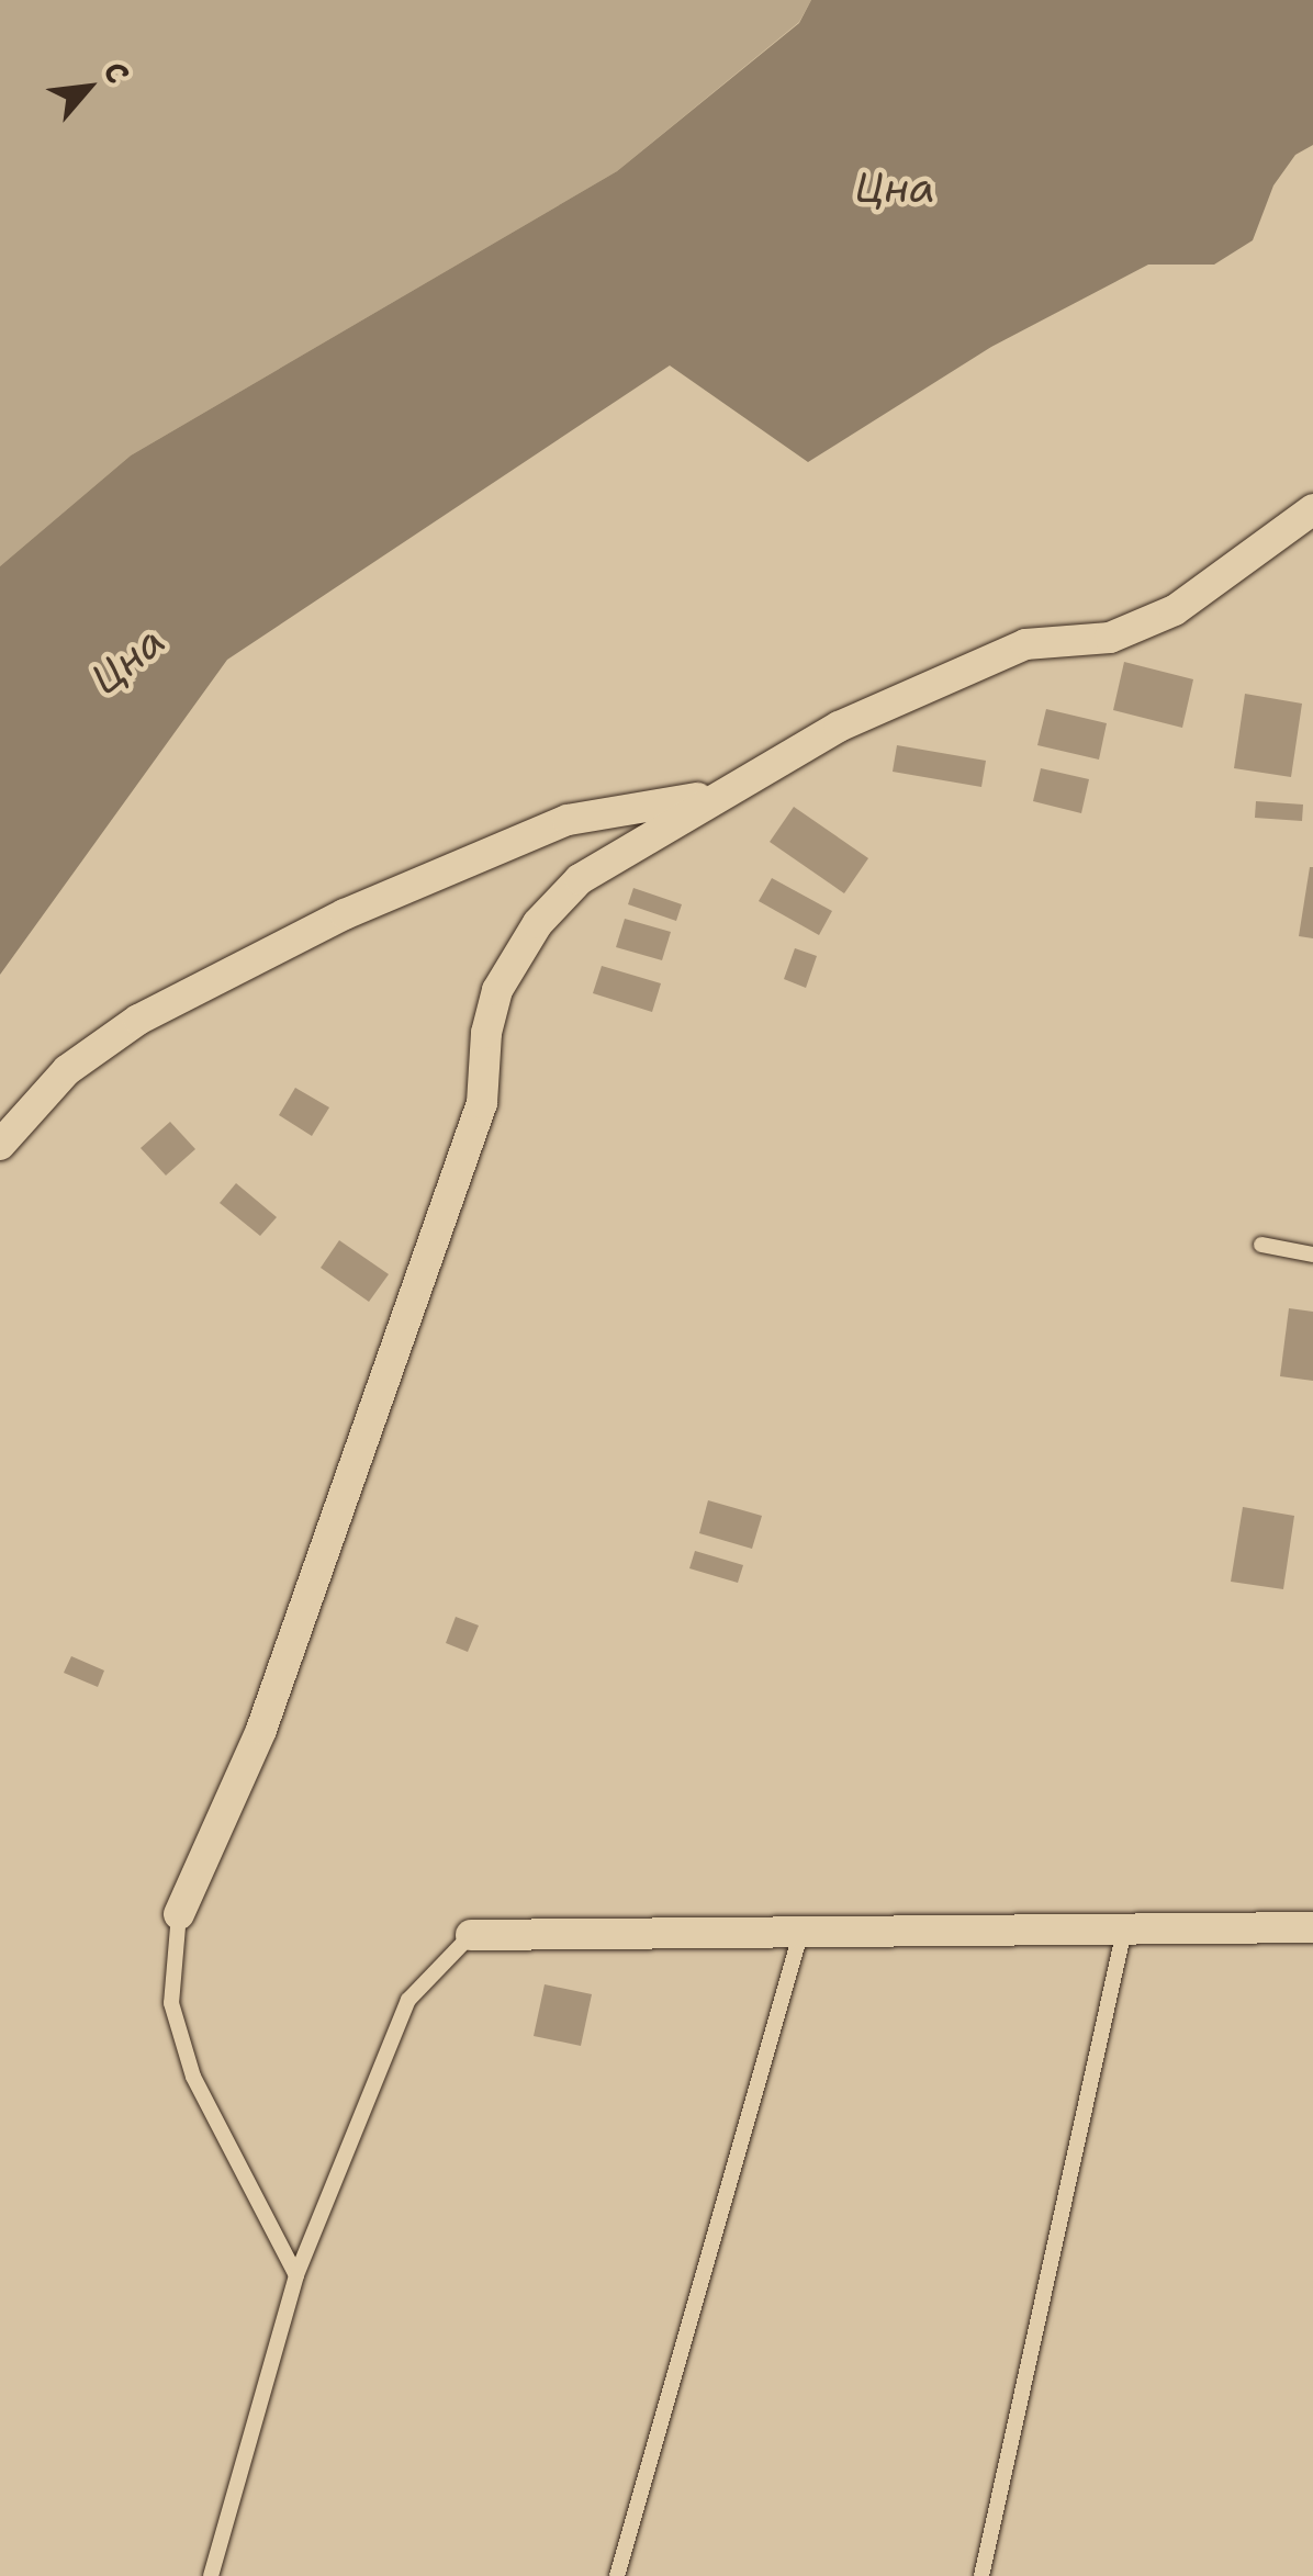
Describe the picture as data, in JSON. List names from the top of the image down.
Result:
{
  "water": ["Цна"],
  "north": "top right"
}
